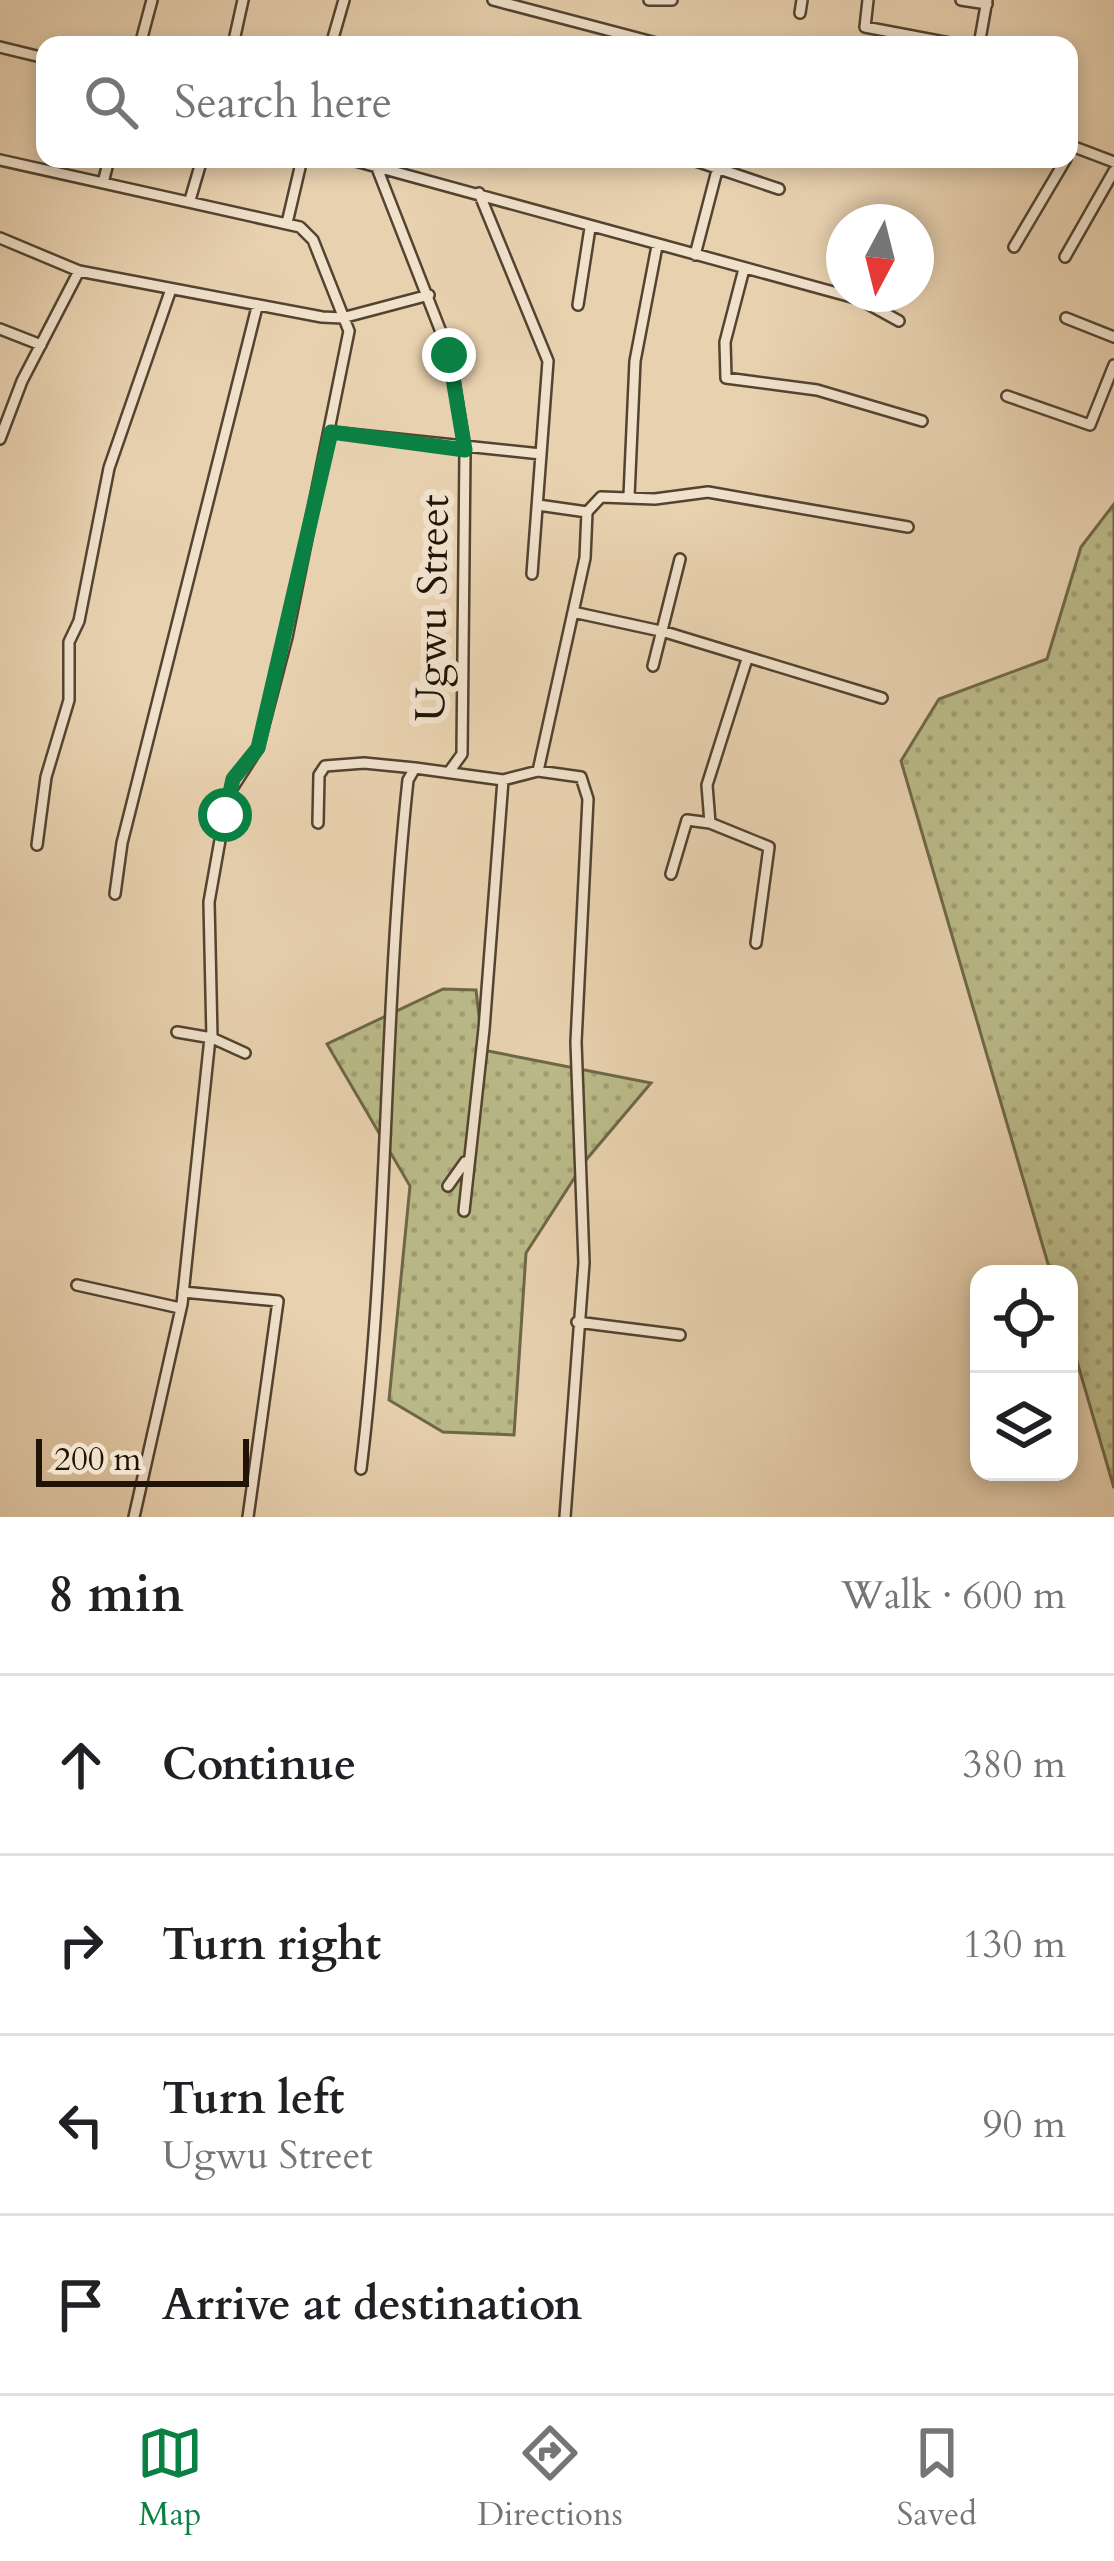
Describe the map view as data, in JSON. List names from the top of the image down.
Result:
{
  "streets": {
    "street": ["Ugwu Street"]
  },
  "scale_bar": "200 m",
  "north": "bottom",
  "page": {
    "search": "Search here",
    "scale": "200 m",
    "heading": ["8 min", "Walk · 600 m"],
    "list": [
      ["Continue", "380 m"],
      ["Turn right", "130 m"],
      ["Turn left", "Ugwu Street", "90 m"],
      "Arrive at destination"
    ],
    "nav": ["Map", "Directions", "Saved"]
  }
}
